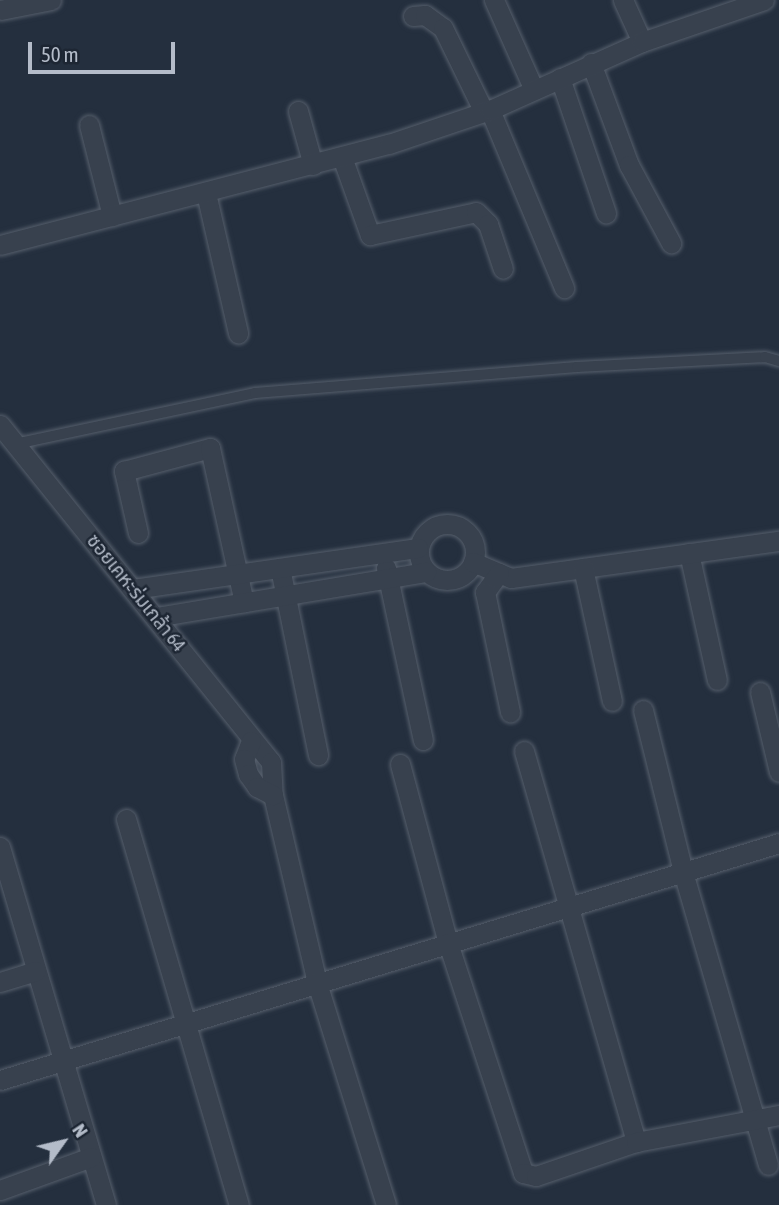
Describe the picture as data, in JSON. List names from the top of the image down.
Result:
{
  "streets": {
    "street": ["ซอยเคหะร่มเกล้า 64"]
  },
  "scale_bar": "50 m",
  "north": "top right"
}
